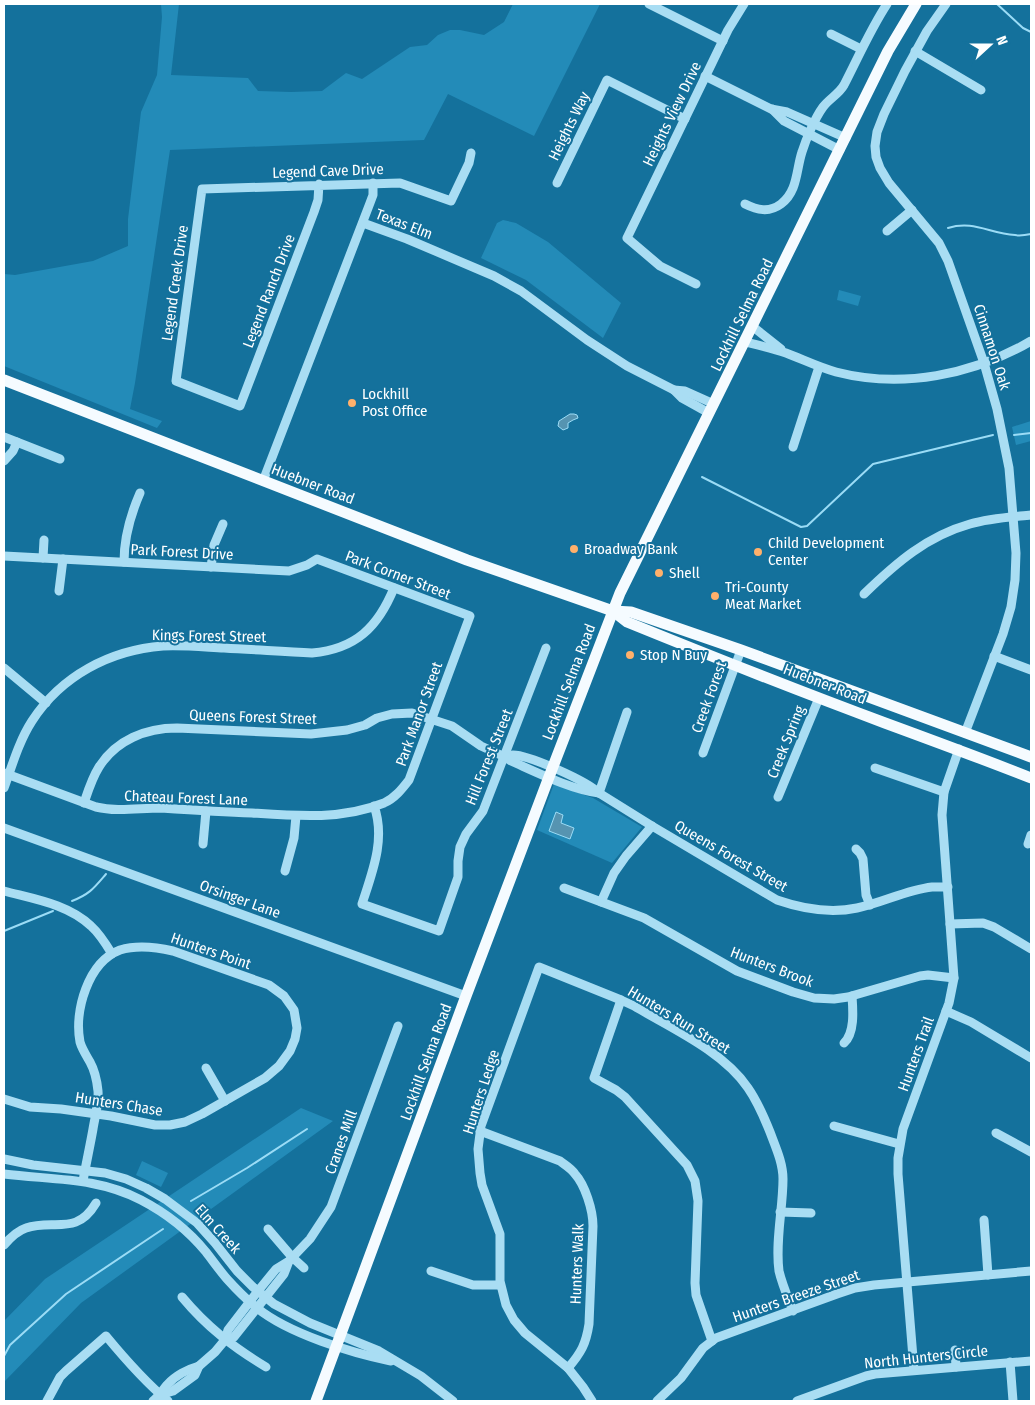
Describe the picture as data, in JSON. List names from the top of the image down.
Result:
{
  "streets": {
    "main road": ["Lockhill Selma Road", "Huebner Road"],
    "street": [
      "Heights View Drive",
      "Heights Way",
      "Legend Cave Drive",
      "Texas Elm",
      "Legend Creek Drive",
      "Legend Ranch Drive",
      "Cinnamon Oak",
      "Park Forest Drive",
      "Park Corner Street",
      "Kings Forest Street",
      "Creek Forest",
      "Park Manor Street",
      "Queens Forest Street",
      "Creek Spring",
      "Hill Forest Street",
      "Chateau Forest Lane",
      "Orsinger Lane",
      "Hunters Point",
      "Hunters Brook",
      "Hunters Run Street",
      "Hunters Trail",
      "Hunters Ledge",
      "Hunters Chase",
      "Cranes Mill",
      "Elm Creek",
      "Hunters Walk",
      "Hunters Breeze Street",
      "North Hunters Circle"
    ]
  },
  "crossings": [
    ["Heights View Drive", "Heights Way"],
    ["Legend Cave Drive", "Legend Creek Drive"],
    ["Legend Cave Drive", "Legend Ranch Drive"],
    ["Texas Elm", "Lockhill Selma Road"],
    ["Texas Elm", "Huebner Road"],
    ["Legend Creek Drive", "Legend Ranch Drive"],
    ["Lockhill Selma Road", "Huebner Road"],
    ["Lockhill Selma Road", "Queens Forest Street"],
    ["Lockhill Selma Road", "Orsinger Lane"],
    ["Lockhill Selma Road", "Elm Creek"],
    ["Cinnamon Oak", "Huebner Road"],
    ["Huebner Road", "Creek Forest"],
    ["Huebner Road", "Creek Spring"],
    ["Huebner Road", "Hunters Trail"],
    ["Park Forest Drive", "Park Corner Street"],
    ["Park Corner Street", "Kings Forest Street"],
    ["Park Corner Street", "Park Manor Street"],
    ["Kings Forest Street", "Chateau Forest Lane"],
    ["Park Manor Street", "Queens Forest Street"],
    ["Park Manor Street", "Hill Forest Street"],
    ["Park Manor Street", "Chateau Forest Lane"],
    ["Queens Forest Street", "Hill Forest Street"],
    ["Queens Forest Street", "Chateau Forest Lane"],
    ["Queens Forest Street", "Hunters Trail"],
    ["Hill Forest Street", "Chateau Forest Lane"],
    ["Hunters Point", "Hunters Chase"],
    ["Hunters Brook", "Hunters Trail"],
    ["Hunters Run Street", "Hunters Ledge"],
    ["Hunters Run Street", "Hunters Breeze Street"],
    ["Hunters Trail", "Hunters Breeze Street"],
    ["Hunters Trail", "North Hunters Circle"],
    ["Hunters Ledge", "Hunters Walk"],
    ["Cranes Mill", "Elm Creek"]
  ],
  "places": [
    "Lockhill Post Office",
    "Broadway Bank",
    "Child Development Center",
    "Shell",
    "Tri-County Meat Market",
    "Stop N Buy"
  ],
  "north": "right"
}
